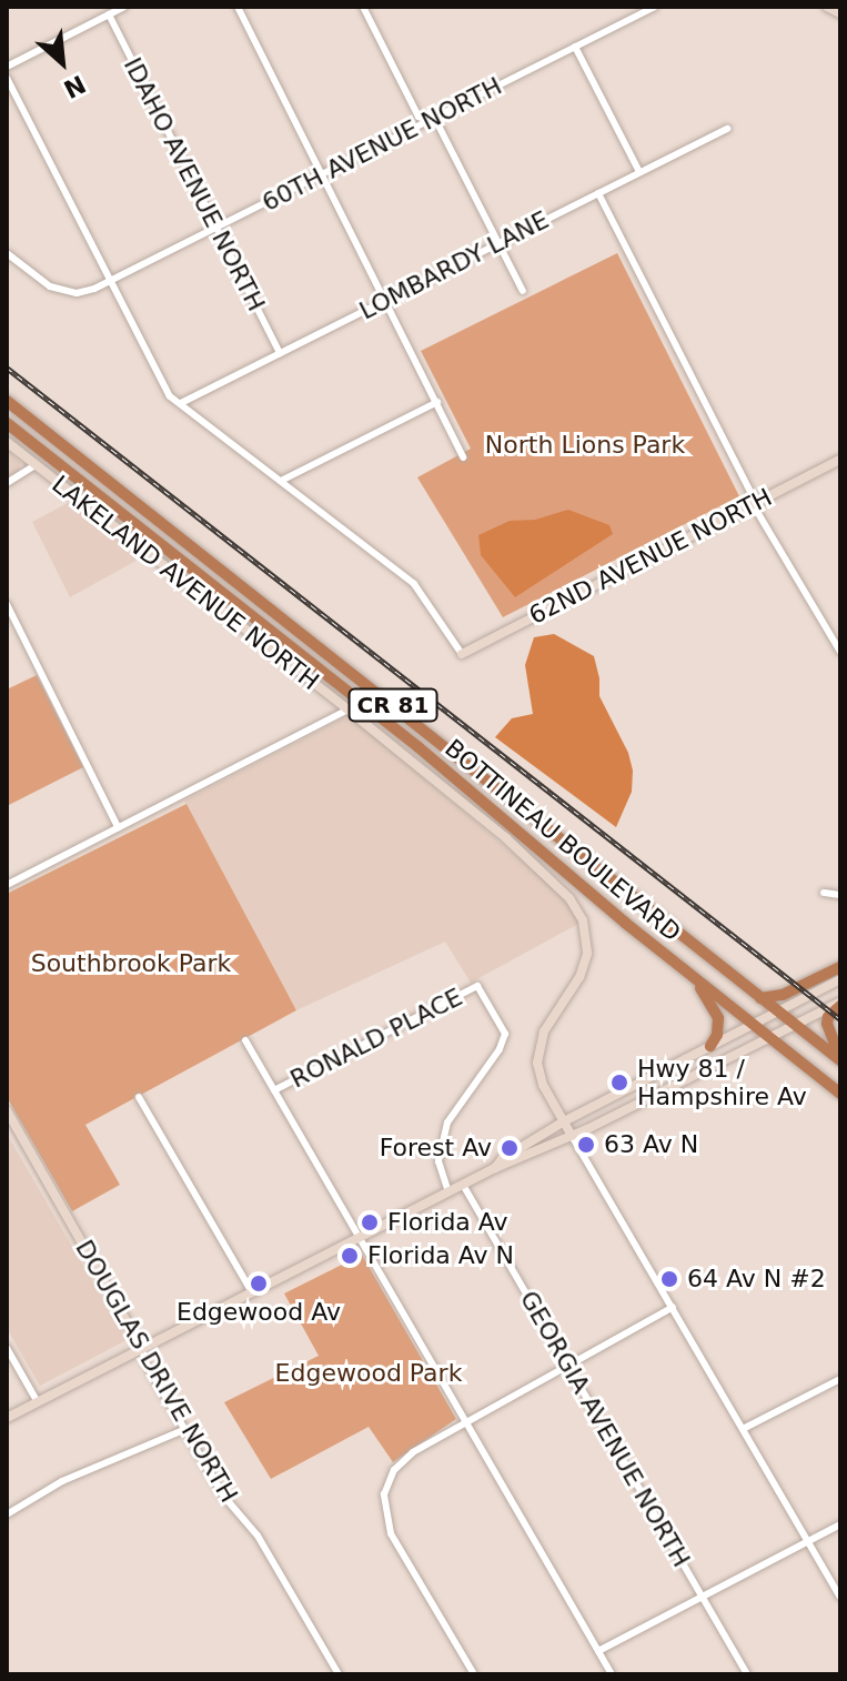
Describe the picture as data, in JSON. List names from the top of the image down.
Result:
{
  "streets": {
    "highway": ["CR 81", "BOTTINEAU BOULEVARD"],
    "street": [
      "60TH AVENUE NORTH",
      "IDAHO AVENUE NORTH",
      "LOMBARDY LANE",
      "62ND AVENUE NORTH",
      "LAKELAND AVENUE NORTH",
      "RONALD PLACE",
      "DOUGLAS DRIVE NORTH",
      "GEORGIA AVENUE NORTH"
    ]
  },
  "crossings": [
    ["60TH AVENUE NORTH", "IDAHO AVENUE NORTH"],
    ["IDAHO AVENUE NORTH", "LOMBARDY LANE"]
  ],
  "parks": ["North Lions Park", "Southbrook Park", "Edgewood Park"],
  "places": [
    "Hwy 81 / Hampshire Av",
    "63 Av N",
    "Forest Av",
    "Florida Av",
    "Florida Av N",
    "64 Av N #2",
    "Edgewood Av"
  ],
  "north": "bottom right"
}
